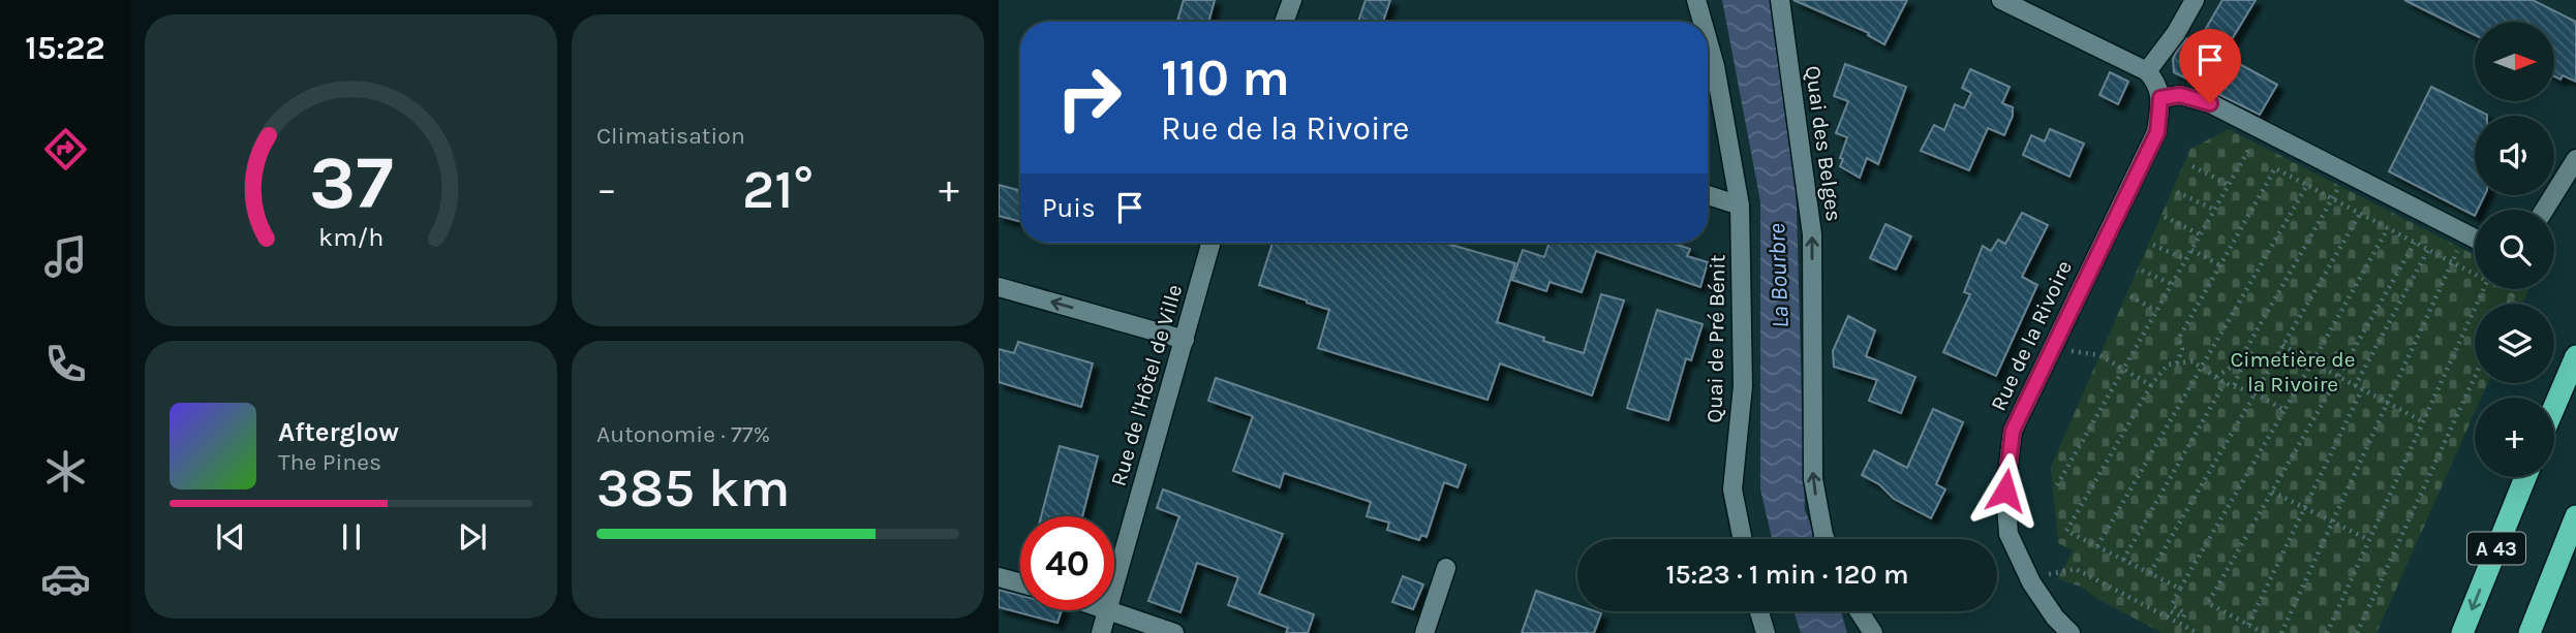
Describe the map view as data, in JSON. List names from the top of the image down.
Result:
{
  "streets": {
    "highway": ["A 43"],
    "street": [
      "Quai des Belges",
      "Rue de la Rivoire",
      "Quai de Pré Bénit",
      "Rue de l'Hôtel de Ville"
    ]
  },
  "one_way": ["Quai des Belges"],
  "water": ["La Bourbre"],
  "parks": ["Cimetière de la Rivoire"],
  "north": "right",
  "page": {
    "tabs": "15:22",
    "tile": [
      "Climatisation",
      ["Autonomie · 77%", "385 km"]
    ],
    "map_buttons": "+",
    "turn": ["110 m", "Rue de la Rivoire"],
    "heat": ["−", "21°", "+"],
    "then": "Puis",
    "song": ["Afterglow", "The Pines"],
    "limit": "40",
    "trip": "15:23 · 1 min · 120 m",
    "gauge": ["37", "km/h"]
  }
}
